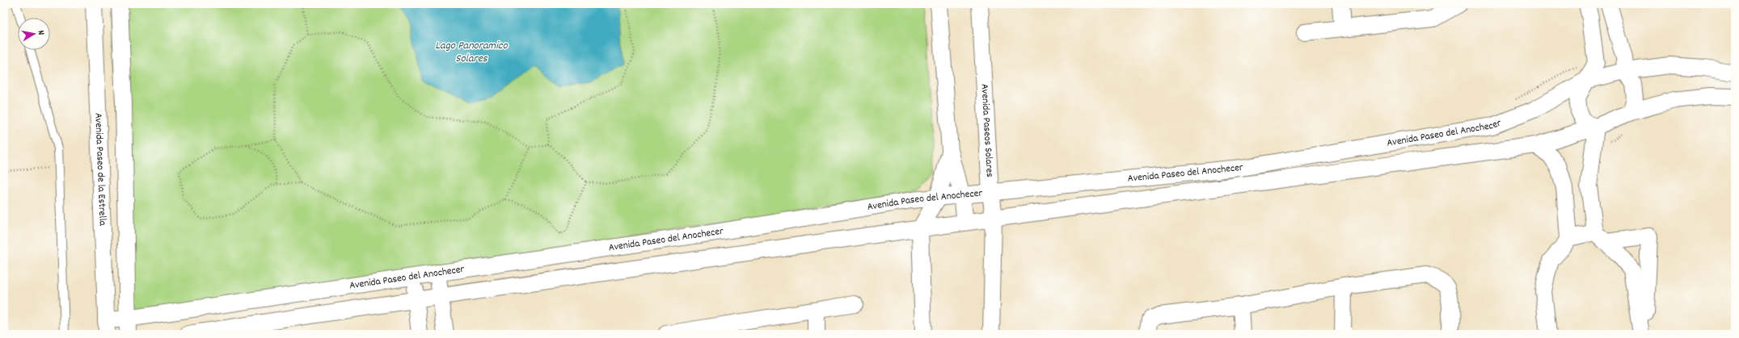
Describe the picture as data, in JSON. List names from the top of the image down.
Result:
{
  "streets": {
    "street": ["Avenida Paseos Solares", "Avenida Paseo del Anochecer", "Avenida Paseo de la Estrella"]
  },
  "crossings": [
    ["Avenida Paseos Solares", "Avenida Paseo del Anochecer"],
    ["Avenida Paseo del Anochecer", "Avenida Paseo de la Estrella"]
  ],
  "water": ["Lago Panoramico Solares"],
  "north": "right"
}
